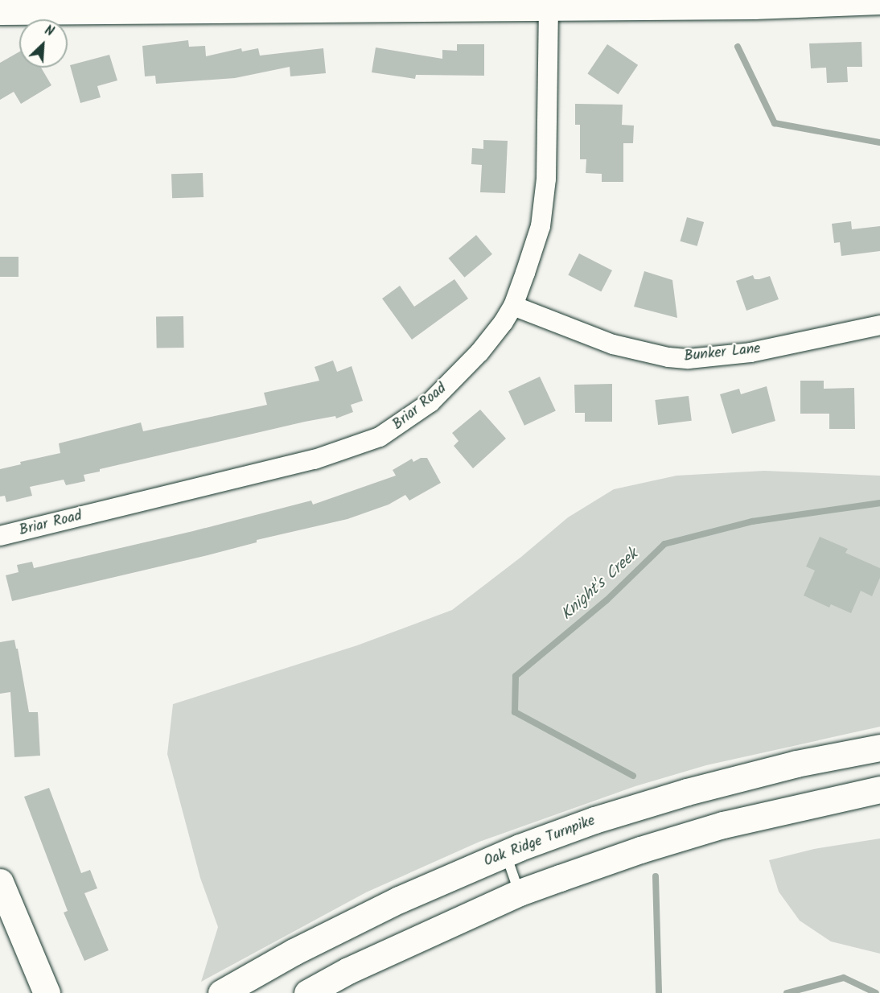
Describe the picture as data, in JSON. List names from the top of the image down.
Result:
{
  "streets": {
    "main road": ["Oak Ridge Turnpike"],
    "street": ["Bunker Lane", "Briar Road"]
  },
  "crossings": [
    ["Bunker Lane", "Briar Road"]
  ],
  "water": ["Knight's Creek"],
  "north": "top right"
}
